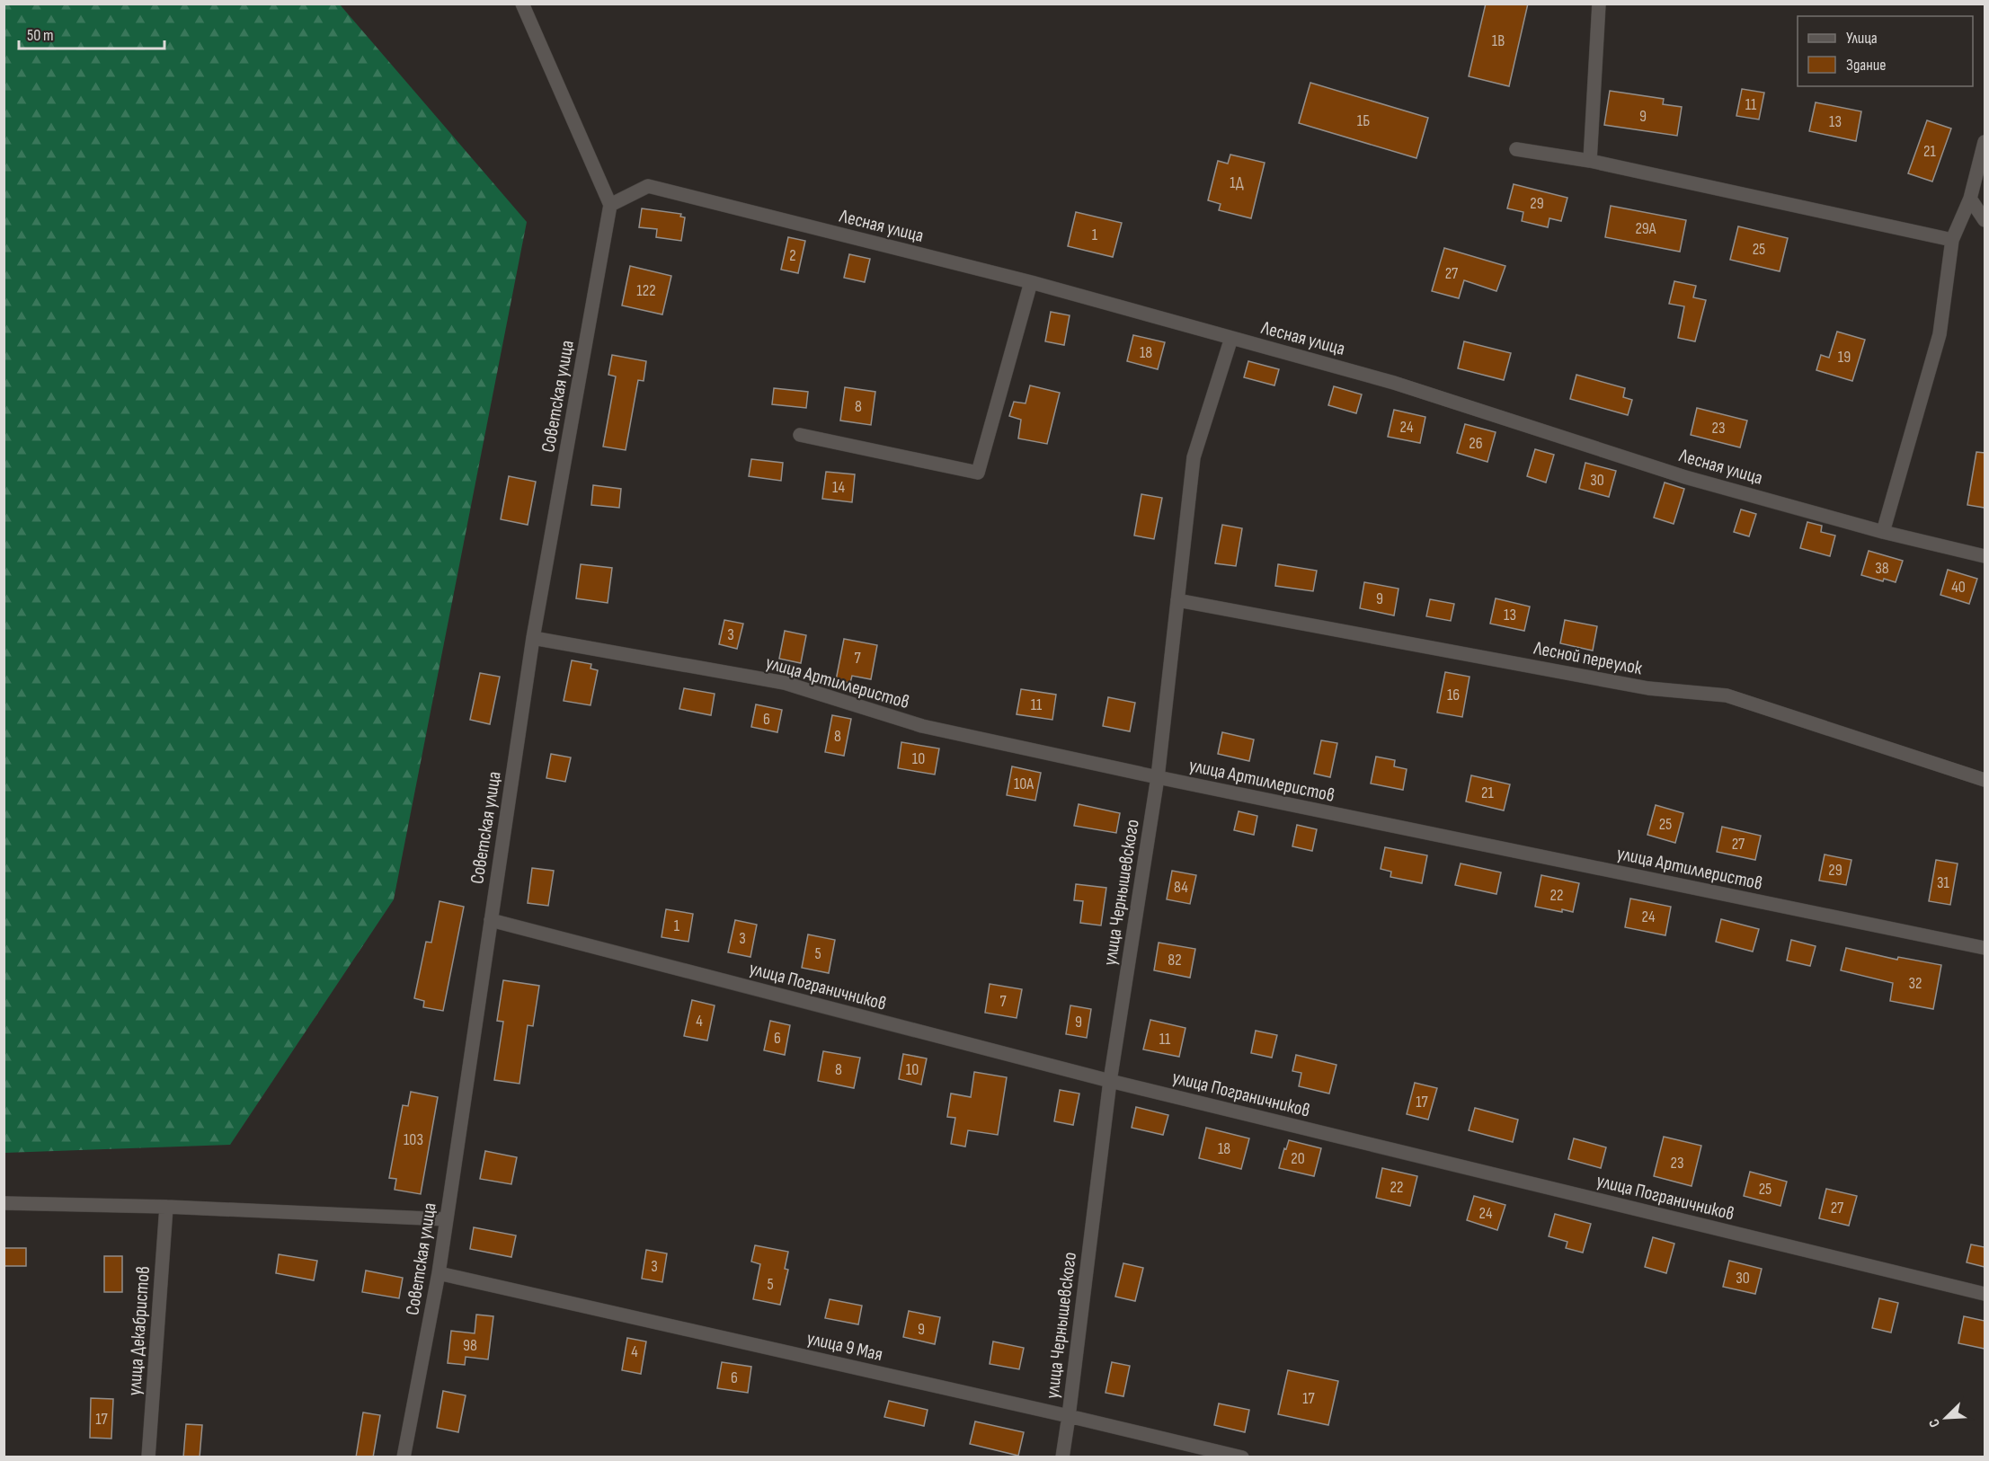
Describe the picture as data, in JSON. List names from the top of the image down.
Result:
{
  "streets": {
    "street": [
      "Лесная улица",
      "Советская улица",
      "Лесной переулок",
      "улица Артиллеристов",
      "улица Чернышевского",
      "улица Пограничников",
      "улица Декабристов",
      "улица 9 Мая"
    ]
  },
  "crossings": [
    ["Лесная улица", "Советская улица"],
    ["Лесная улица", "улица Чернышевского"],
    ["Советская улица", "улица Артиллеристов"],
    ["Советская улица", "улица Пограничников"],
    ["Советская улица", "улица 9 Мая"],
    ["Лесной переулок", "улица Чернышевского"],
    ["улица Артиллеристов", "улица Чернышевского"],
    ["улица Чернышевского", "улица Пограничников"],
    ["улица Чернышевского", "улица 9 Мая"]
  ],
  "house_numbers": [
    "1В",
    "11",
    "9",
    "1Б",
    "13",
    "21",
    "1Д",
    "29",
    "29А",
    "1",
    "25",
    "2",
    "27",
    "122",
    "18",
    "19",
    "8",
    "24",
    "23",
    "26",
    "30",
    "14",
    "38",
    "40",
    "9",
    "13",
    "3",
    "7",
    "16",
    "11",
    "6",
    "8",
    "10",
    "10А",
    "21",
    "25",
    "27",
    "29",
    "31",
    "84",
    "22",
    "24",
    "1",
    "3",
    "5",
    "82",
    "32",
    "7",
    "4",
    "9",
    "6",
    "11",
    "8",
    "10",
    "17",
    "103",
    "18",
    "20",
    "23",
    "22",
    "25",
    "27",
    "24",
    "3",
    "30",
    "5",
    "9",
    "98",
    "4",
    "6",
    "17",
    "17"
  ],
  "legend": ["Улица", "Здание"],
  "scale_bar": "50 m",
  "north": "bottom left"
}
